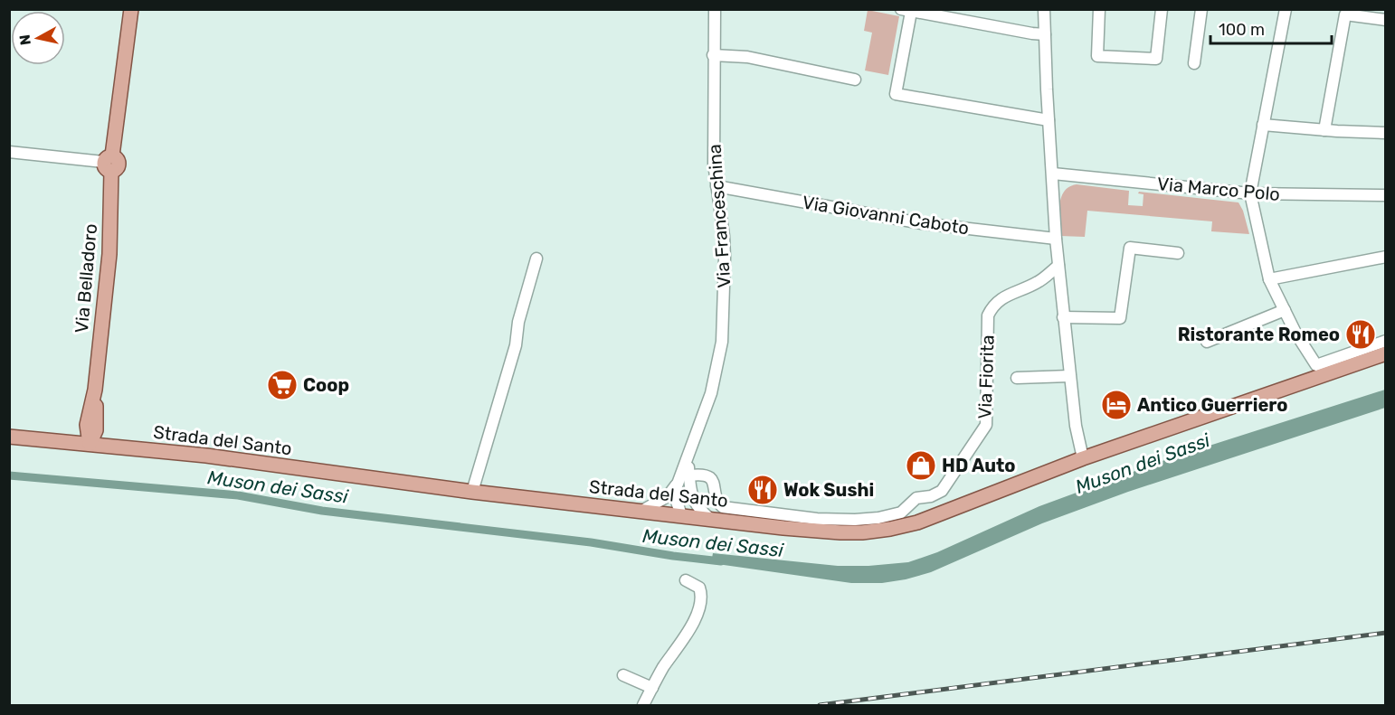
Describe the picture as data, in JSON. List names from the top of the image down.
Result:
{
  "streets": {
    "main road": ["Via Belladoro", "Strada del Santo"],
    "street": [
      "Via Marco Polo",
      "Via Giovanni Caboto",
      "Via Franceschina",
      "Via Fiorita"
    ]
  },
  "crossings": [
    ["Via Giovanni Caboto", "Via Franceschina"],
    ["Via Franceschina", "Via Fiorita"],
    ["Via Franceschina", "Strada del Santo"],
    ["Via Belladoro", "Strada del Santo"]
  ],
  "water": ["Muson dei Sassi"],
  "places": {
    "restaurant": ["Ristorante Romeo", "Wok Sushi"],
    "supermarket": ["Coop"],
    "hotel": ["Antico Guerriero"],
    "shop": ["HD Auto"]
  },
  "scale_bar": "100 m",
  "north": "left"
}
